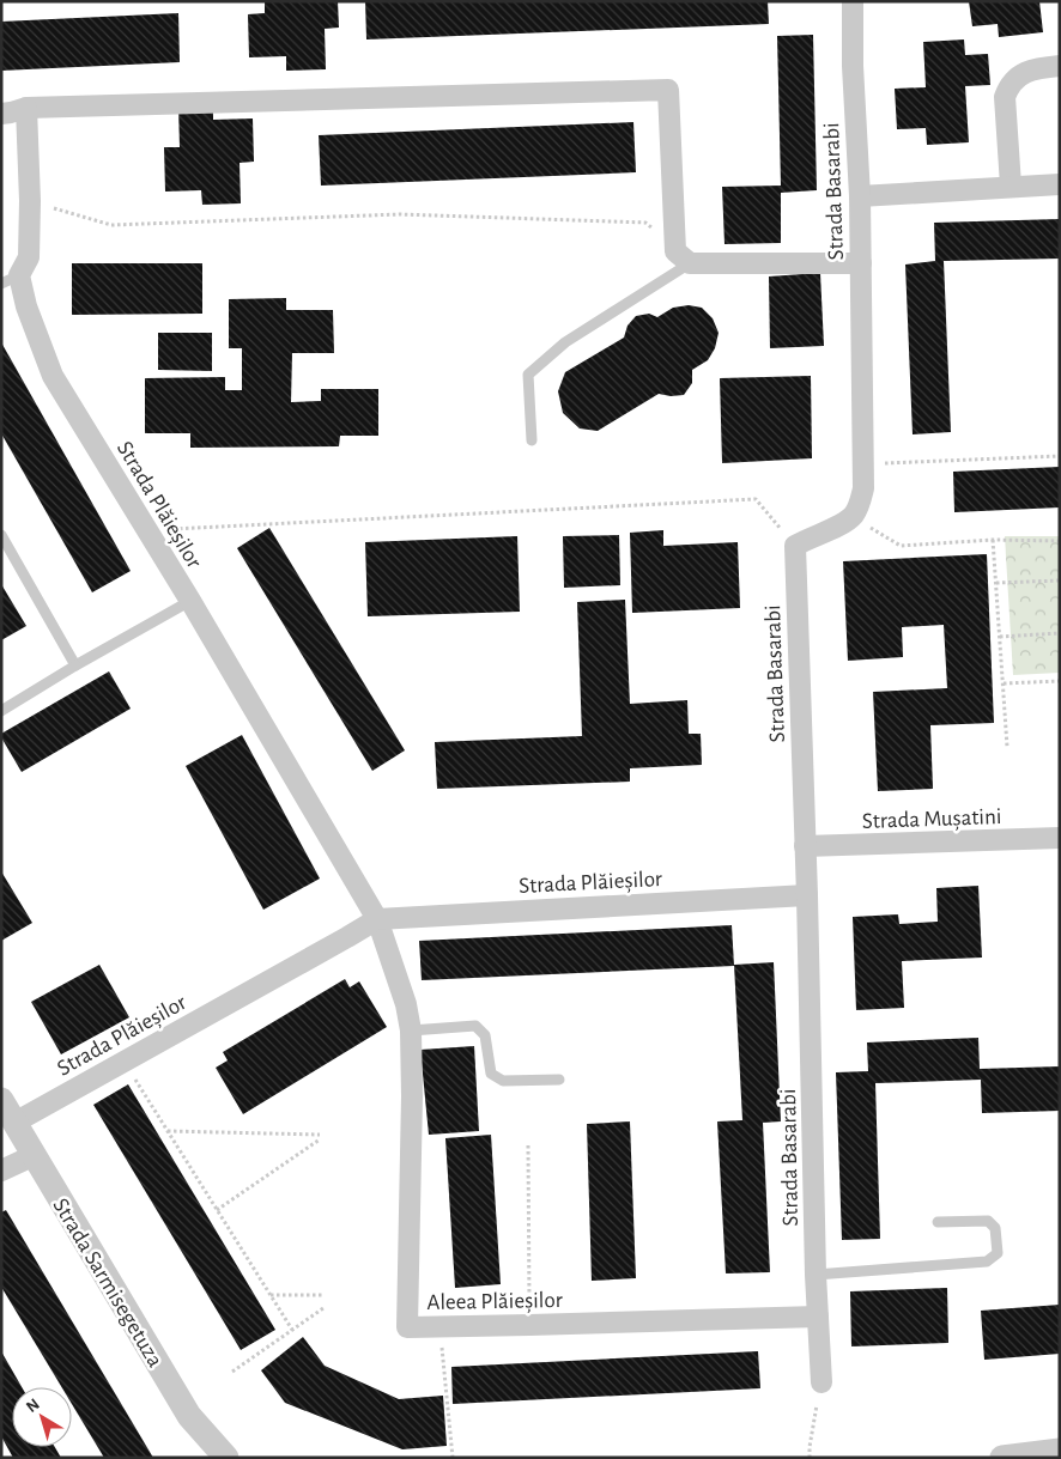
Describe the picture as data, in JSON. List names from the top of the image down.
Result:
{
  "streets": {
    "street": [
      "Strada Basarabi",
      "Strada Plăieșilor",
      "Strada Mușatini",
      "Strada Sarmisegetuza",
      "Aleea Plăieșilor"
    ]
  },
  "crossings": [
    ["Strada Basarabi", "Strada Plăieșilor"],
    ["Strada Basarabi", "Strada Mușatini"],
    ["Strada Basarabi", "Aleea Plăieșilor"],
    ["Strada Plăieșilor", "Strada Sarmisegetuza"],
    ["Strada Plăieșilor", "Aleea Plăieșilor"]
  ],
  "north": "top left"
}
